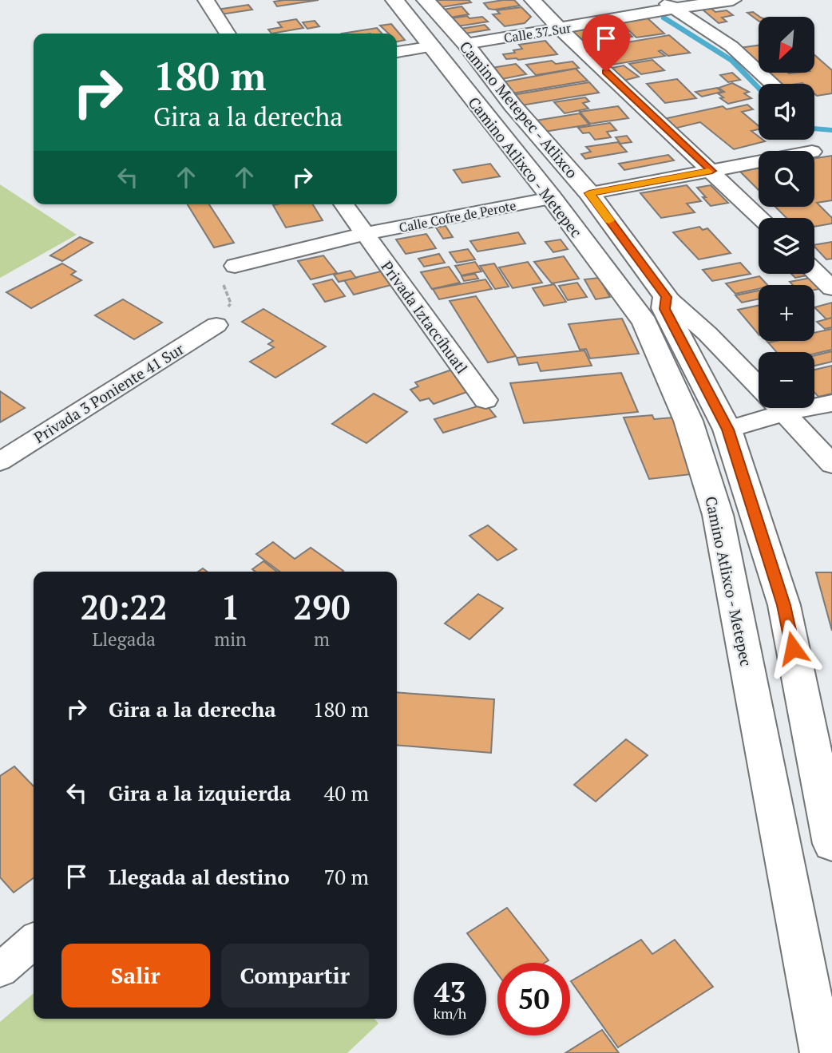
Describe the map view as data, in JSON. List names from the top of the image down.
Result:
{
  "streets": {
    "main road": ["Camino Metepec - Atlixco", "Camino Atlixco - Metepec"],
    "street": [
      "Calle 37 Sur",
      "Calle Cofre de Perote",
      "Privada Iztaccíhuatl",
      "Privada 3 Poniente 41 Sur"
    ]
  },
  "crossings": [
    ["Calle 37 Sur", "Camino Metepec - Atlixco"],
    ["Camino Atlixco - Metepec", "Calle Cofre de Perote"],
    ["Calle Cofre de Perote", "Privada Iztaccíhuatl"]
  ],
  "north": "bottom left",
  "page": {
    "map_buttons": ["+", "−"],
    "turn": ["180 m", "Gira a la derecha"],
    "eta": [
      "20:22",
      "Llegada",
      "1",
      "min",
      "290",
      "m"
    ],
    "list": [
      {
        "name": "Gira a la derecha",
        "value": "180 m"
      },
      {
        "name": "Gira a la izquierda",
        "value": "40 m"
      },
      {
        "name": "Llegada al destino",
        "value": "70 m"
      }
    ],
    "buttons": ["Salir", "Compartir"],
    "speed": "43 km/h",
    "limit": "50"
  }
}
